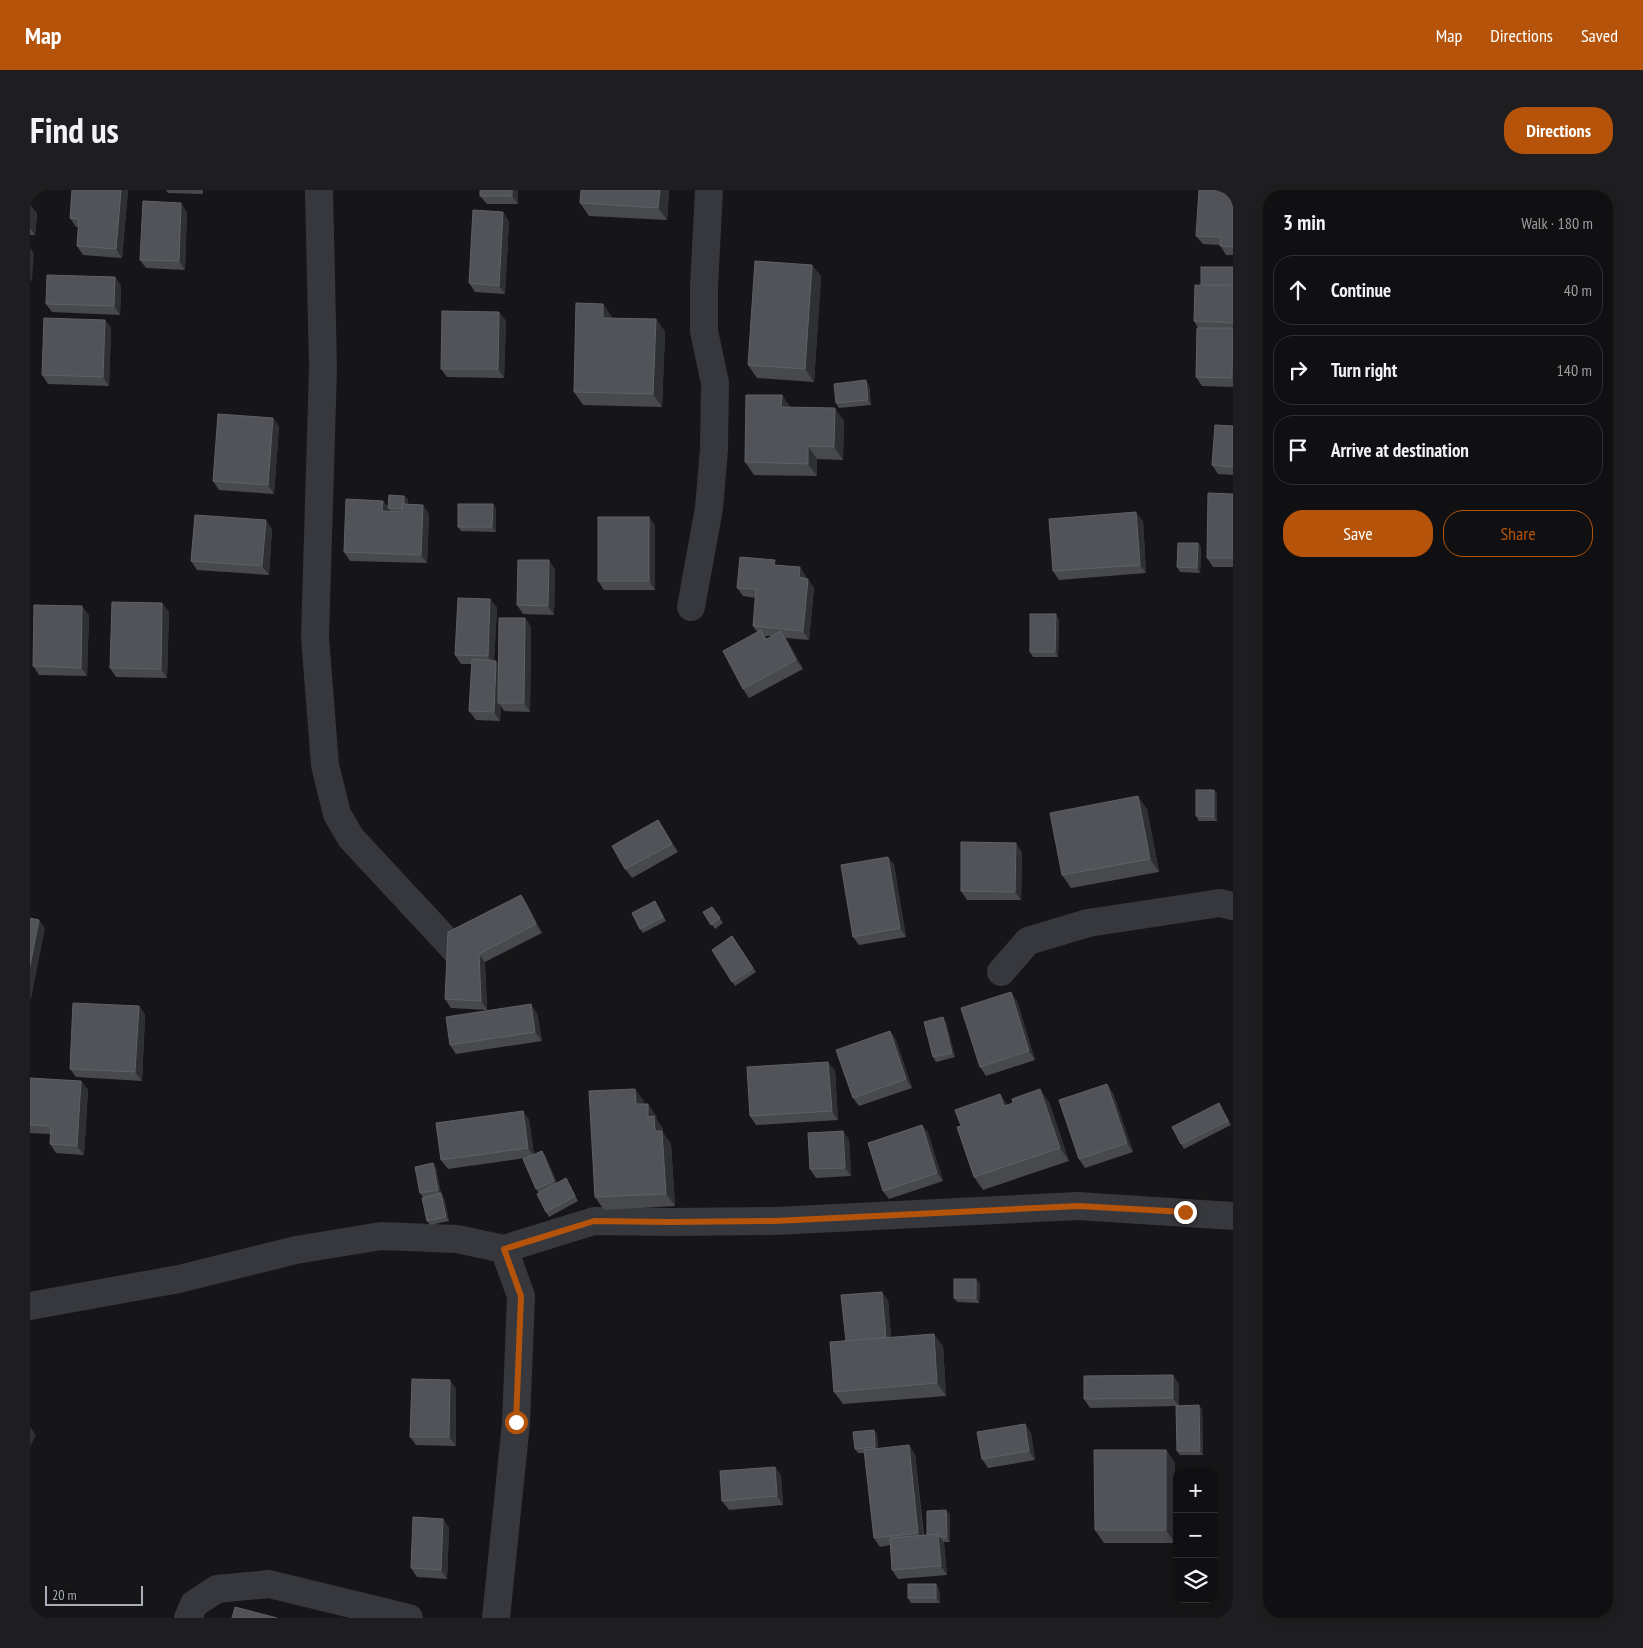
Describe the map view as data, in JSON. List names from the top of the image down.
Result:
{
  "scale_bar": "20 m",
  "page": {
    "header": "Map",
    "nav": ["Map", "Directions", "Saved"],
    "title": "Find us",
    "buttons": [
      "Directions",
      ["Save", "Share"]
    ],
    "heading": ["3 min", "Walk · 180 m"],
    "list": [
      ["Continue", "40 m"],
      ["Turn right", "140 m"],
      "Arrive at destination"
    ],
    "map_buttons": ["+", "−"],
    "scale": "20 m"
  }
}
